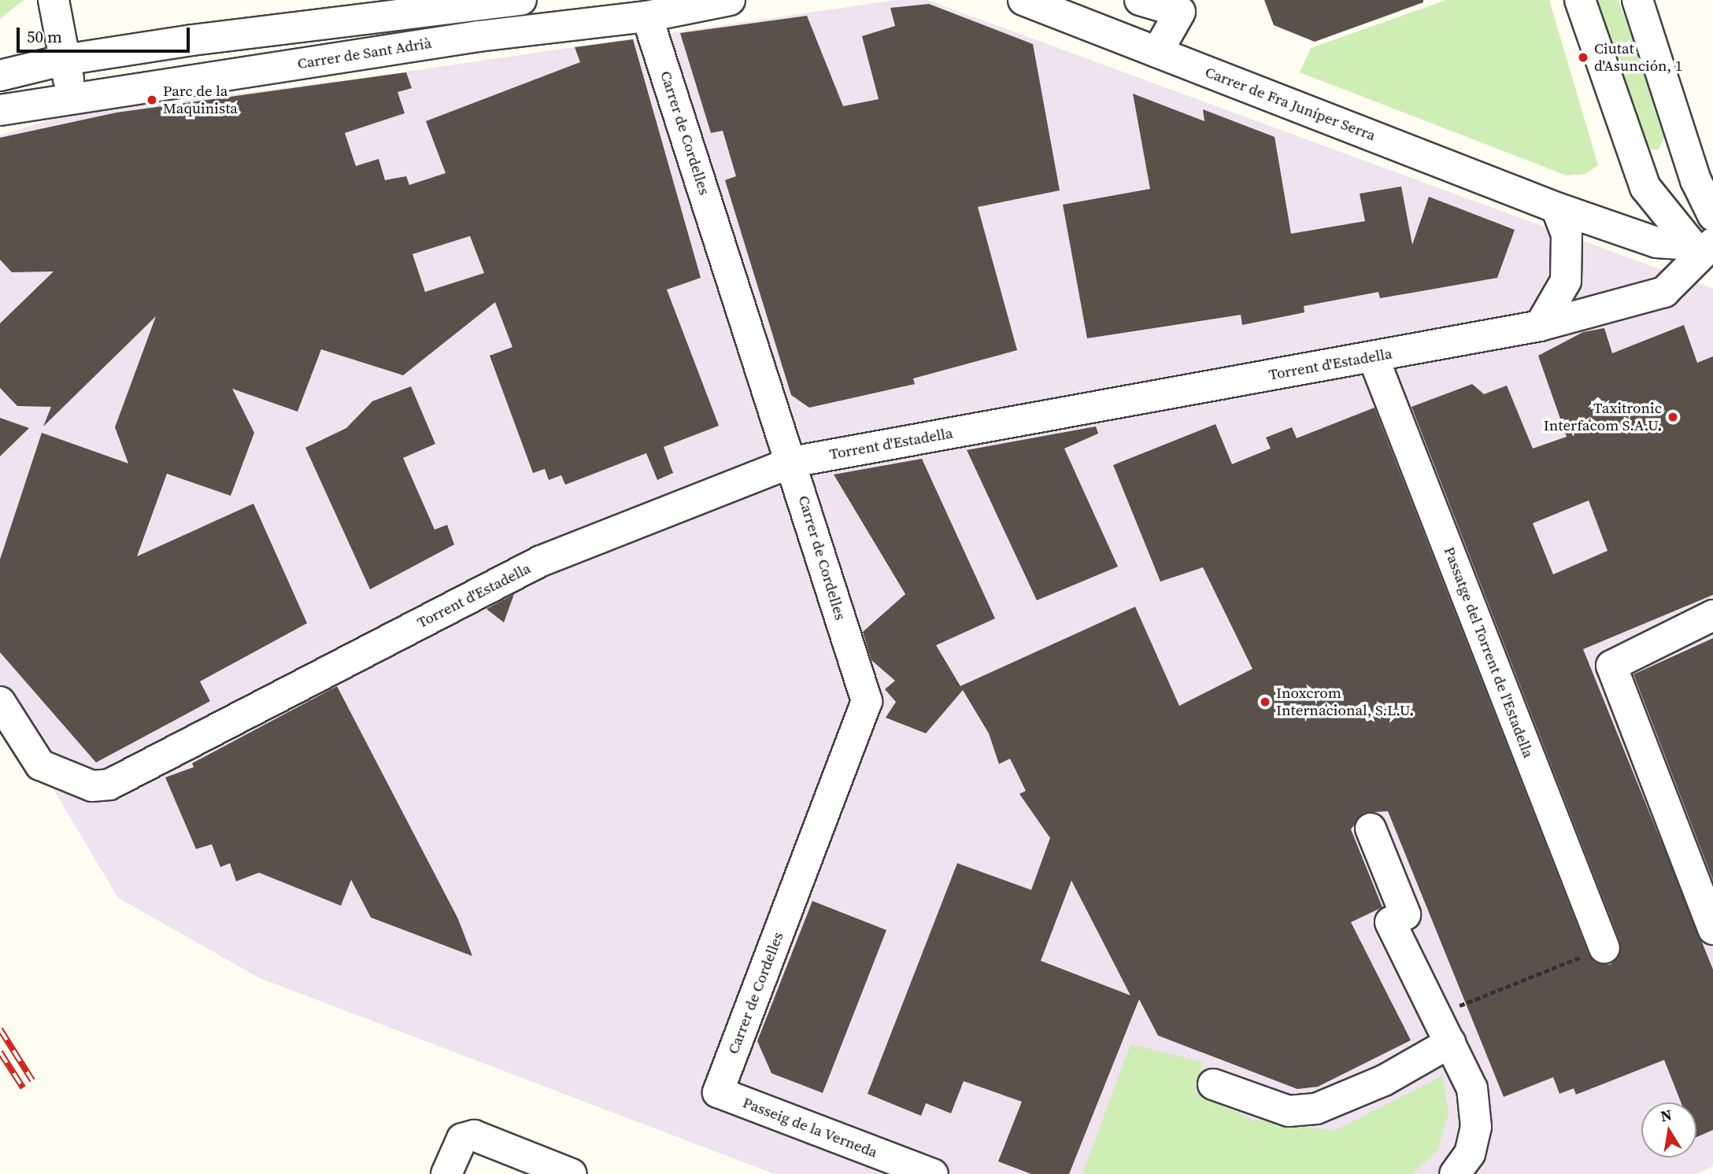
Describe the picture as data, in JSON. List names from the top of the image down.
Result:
{
  "streets": {
    "street": [
      "Carrer de Sant Adrià",
      "Carrer de Fra Juníper Serra",
      "Carrer de Cordelles",
      "Torrent d'Estadella",
      "Passatge del Torrent de l'Estadella",
      "Passeig de la Verneda"
    ]
  },
  "crossings": [
    ["Carrer de Sant Adrià", "Carrer de Cordelles"],
    ["Carrer de Fra Juníper Serra", "Torrent d'Estadella"],
    ["Carrer de Cordelles", "Torrent d'Estadella"],
    ["Carrer de Cordelles", "Passeig de la Verneda"],
    ["Torrent d'Estadella", "Passatge del Torrent de l'Estadella"]
  ],
  "places": [
    "Ciutat d'Asunción, 1",
    "Parc de la Maquinista",
    "Taxitronic Interfacom S.A.U.",
    "Inoxcrom Internacional, S.L.U."
  ],
  "scale_bar": "50 m",
  "north": "top"
}
